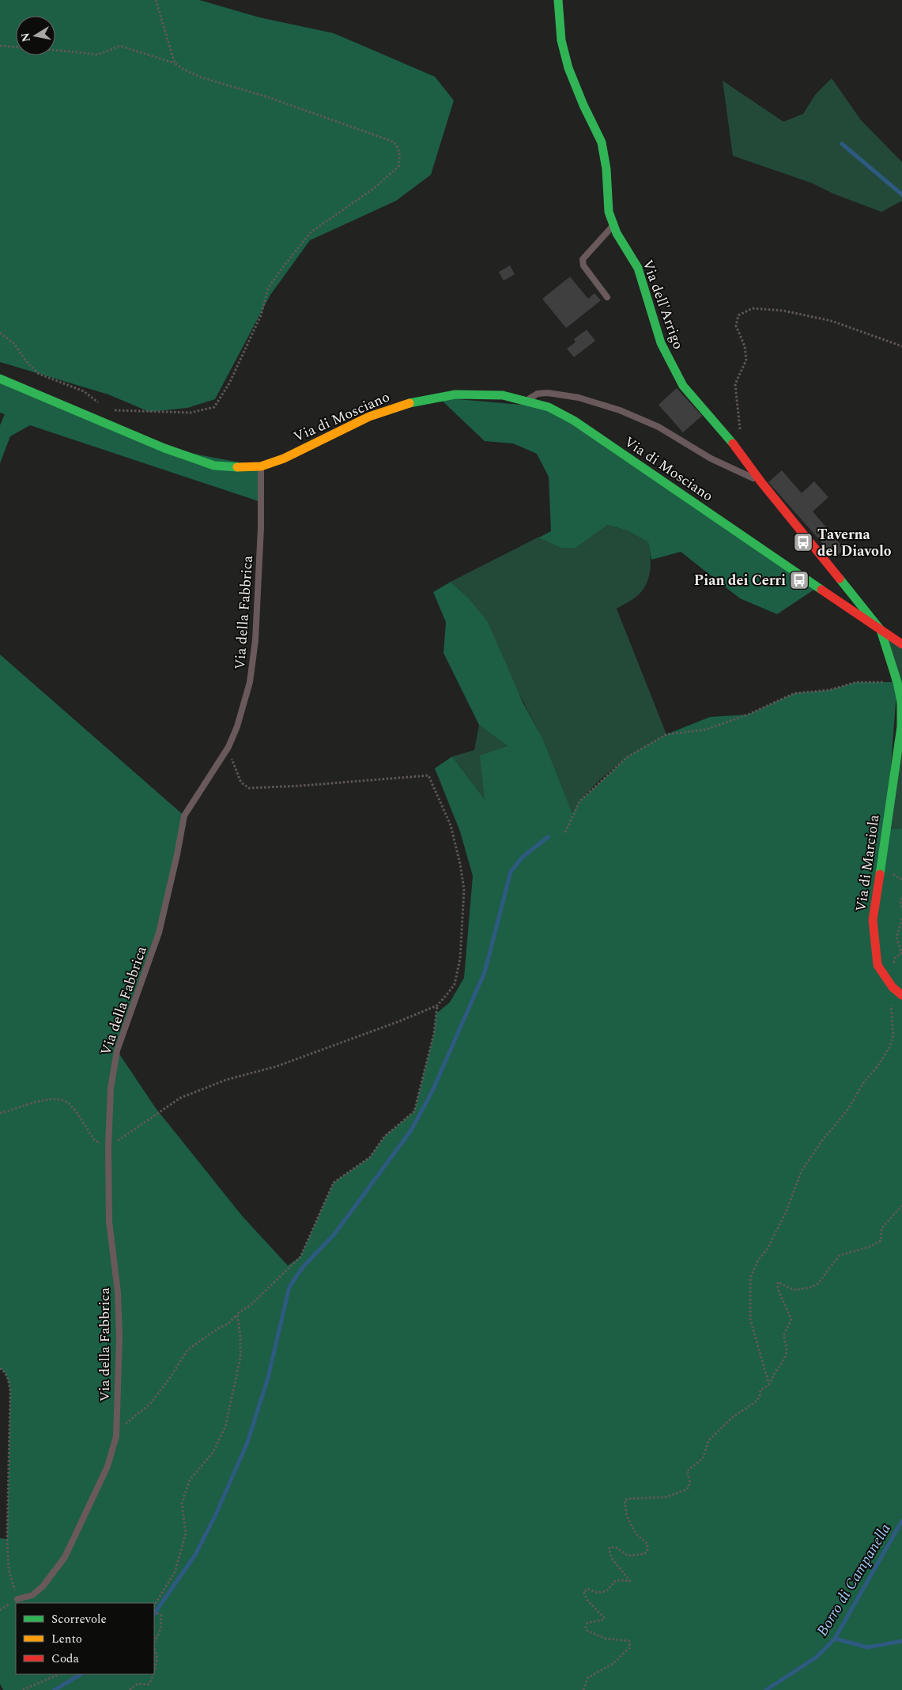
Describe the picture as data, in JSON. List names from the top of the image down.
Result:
{
  "streets": {
    "street": ["Via dell'Arrigo", "Via di Mosciano", "Via di Marciola"],
    "lane": ["Via della Fabbrica"]
  },
  "crossings": [
    ["Via dell'Arrigo", "Via di Mosciano"],
    ["Via dell'Arrigo", "Via di Marciola"],
    ["Via di Mosciano", "Via della Fabbrica"],
    ["Via di Mosciano", "Via di Marciola"]
  ],
  "water": ["Borro di Campanella"],
  "places": {
    "bus stop": ["Taverna del Diavolo", "Pian dei Cerri"]
  },
  "legend": ["Scorrevole", "Lento", "Coda"],
  "north": "left"
}
